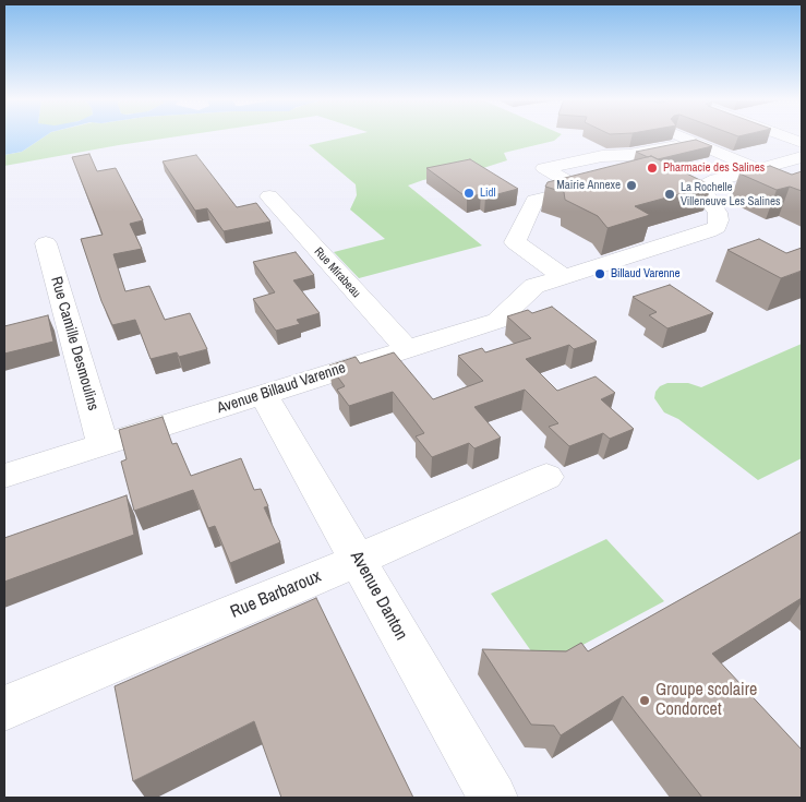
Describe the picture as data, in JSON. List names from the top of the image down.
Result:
{
  "streets": {
    "street": [
      "Rue Mirabeau",
      "Rue Camille Desmoulins",
      "Avenue Billaud Varenne",
      "Rue Barbaroux",
      "Avenue Danton"
    ]
  },
  "crossings": [
    ["Rue Mirabeau", "Avenue Billaud Varenne"],
    ["Rue Camille Desmoulins", "Avenue Billaud Varenne"],
    ["Avenue Billaud Varenne", "Avenue Danton"],
    ["Rue Barbaroux", "Avenue Danton"]
  ],
  "places": [
    "Pharmacie des Salines",
    "Mairie Annexe",
    "Lidl",
    "La Rochelle Villeneuve Les Salines",
    "Billaud Varenne",
    "Groupe scolaire Condorcet"
  ]
}
